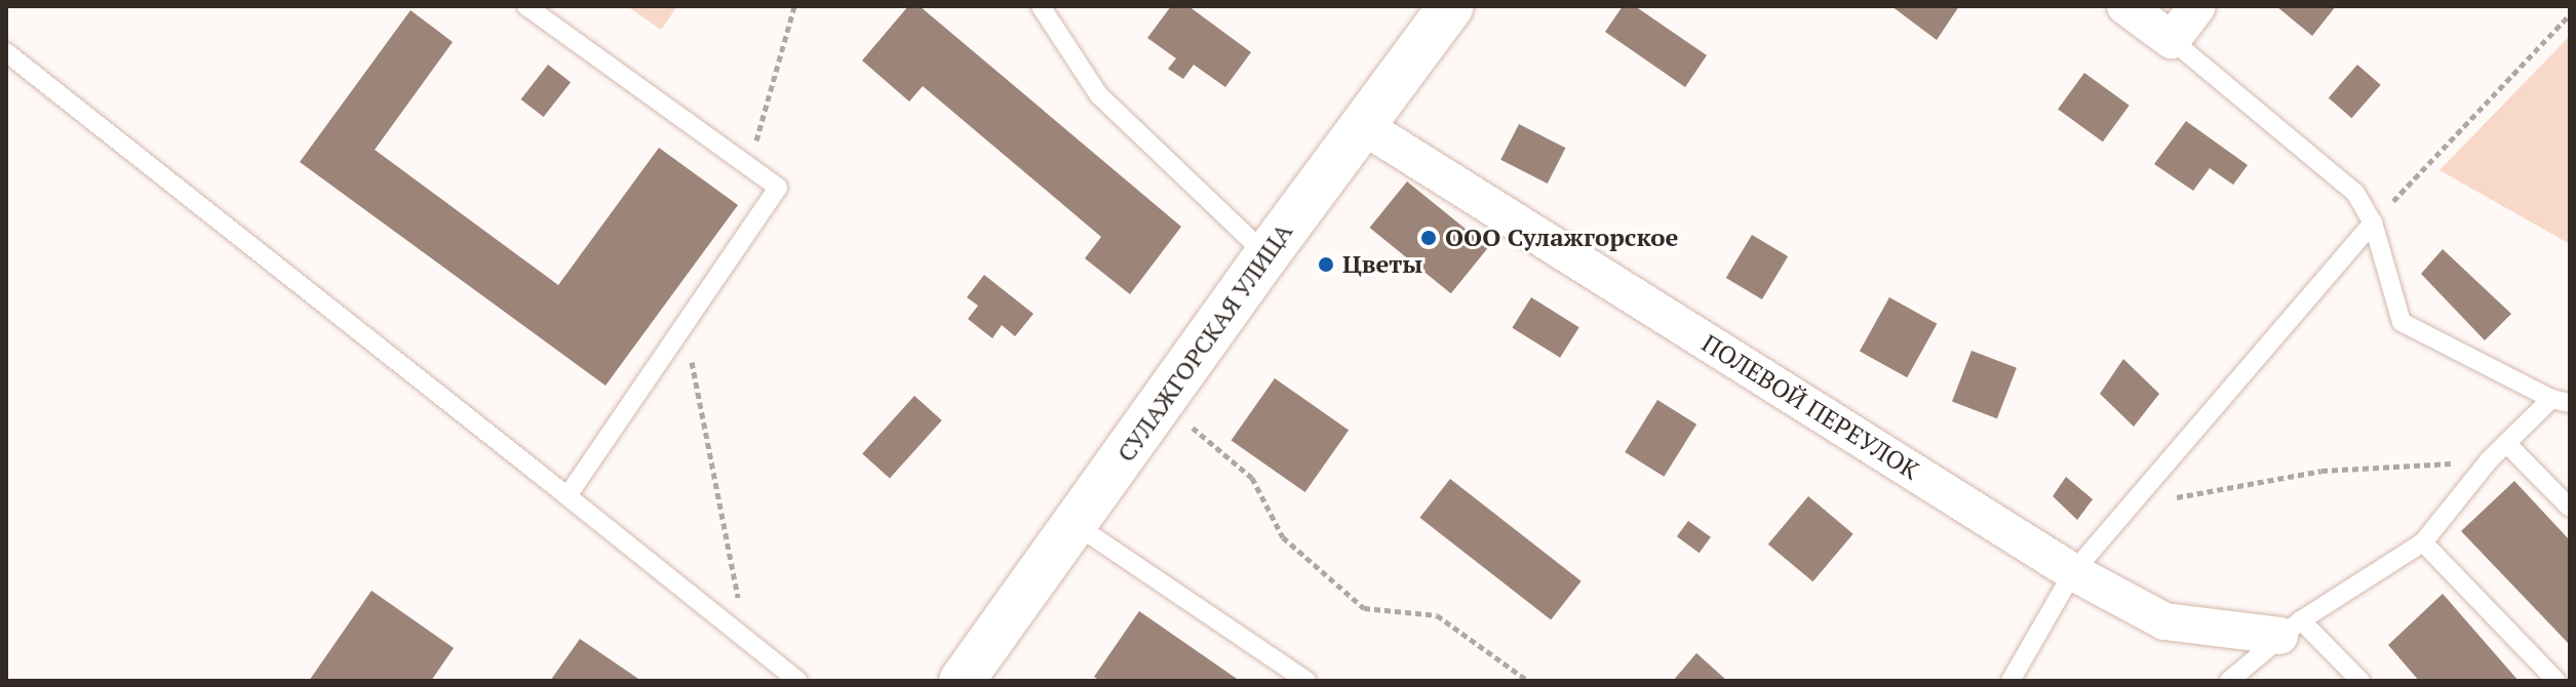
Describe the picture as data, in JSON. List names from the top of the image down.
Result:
{
  "streets": {
    "main road": ["СУЛАЖГОРСКАЯ УЛИЦА"],
    "street": ["ПОЛЕВОЙ ПЕРЕУЛОК"]
  },
  "crossings": [
    ["СУЛАЖГОРСКАЯ УЛИЦА", "ПОЛЕВОЙ ПЕРЕУЛОК"]
  ],
  "places": ["ООО Сулажгорское", "Цветы"]
}
